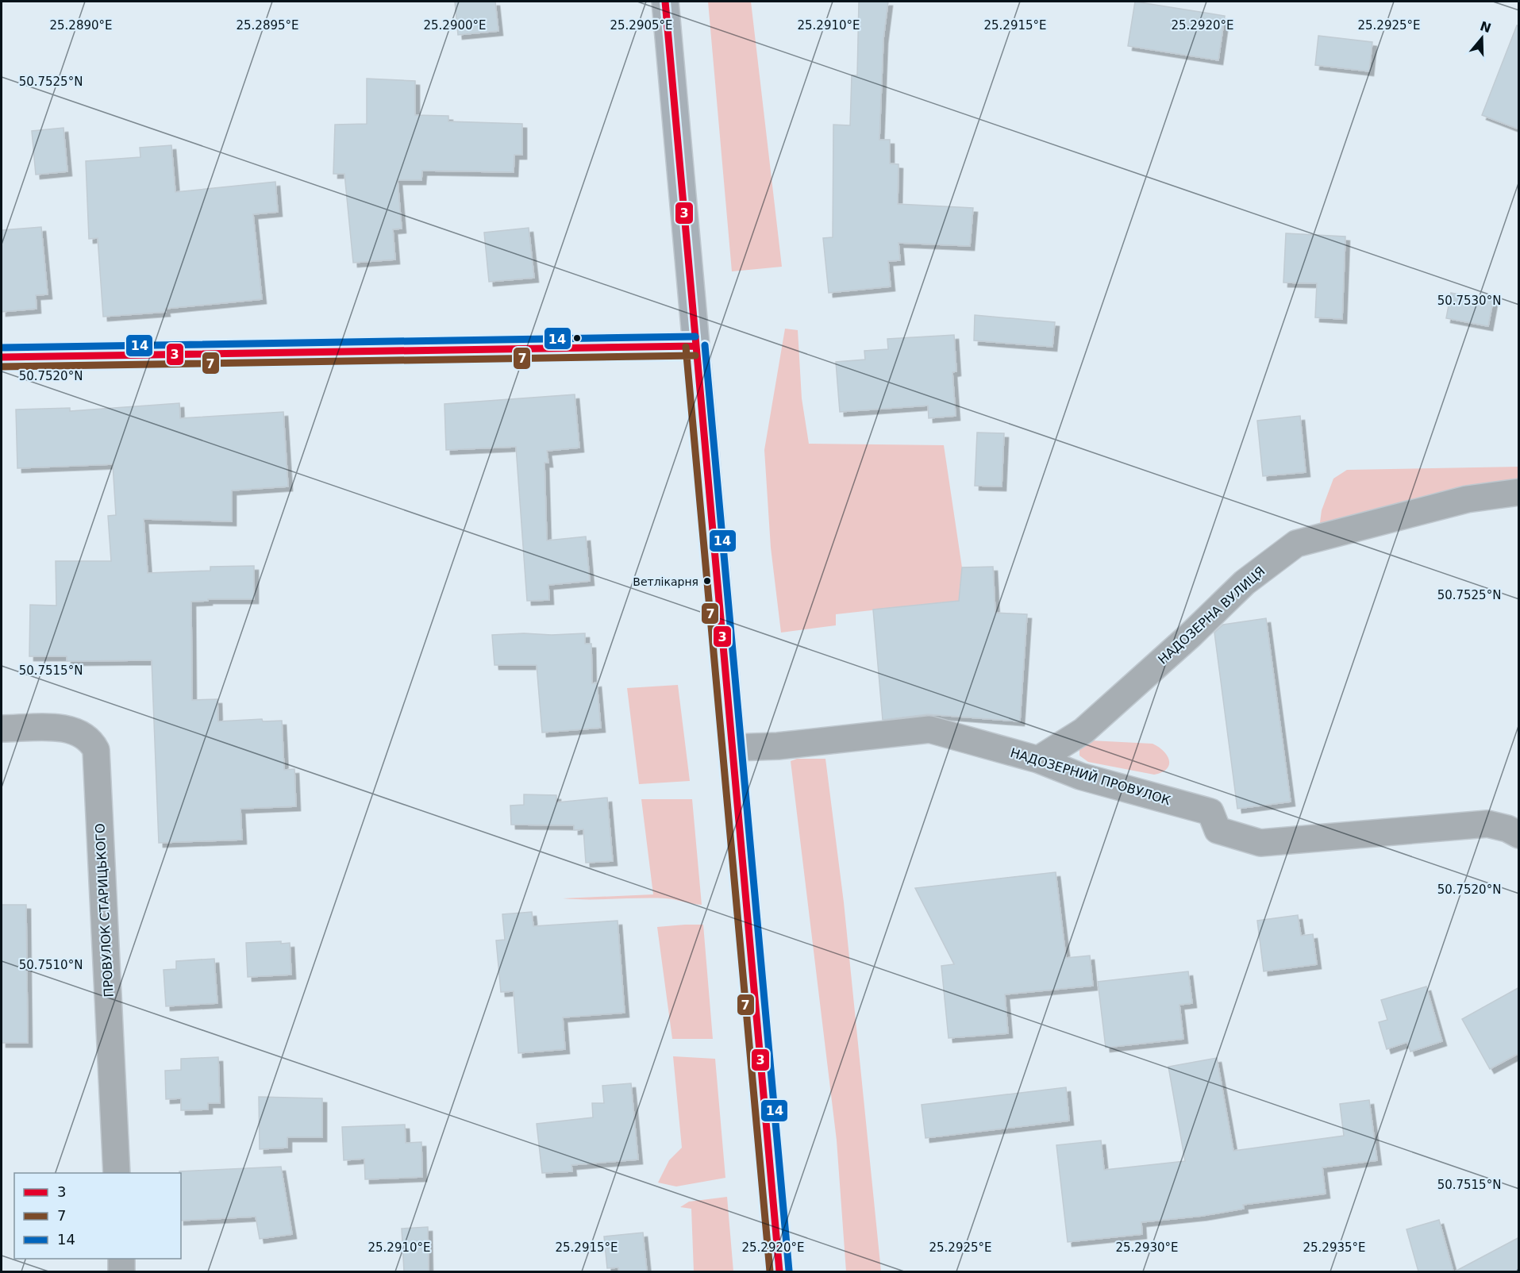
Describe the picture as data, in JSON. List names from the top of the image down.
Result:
{
  "streets": {
    "street": ["НАДОЗЕРНА ВУЛИЦЯ", "НАДОЗЕРНИЙ ПРОВУЛОК", "ПРОВУЛОК СТАРИЦЬКОГО"]
  },
  "crossings": [
    ["НАДОЗЕРНА ВУЛИЦЯ", "НАДОЗЕРНИЙ ПРОВУЛОК"]
  ],
  "places": ["Ветлікарня"],
  "lines": ["transit line 3", "transit line 14", "transit line 7"],
  "legend": ["3", "7", "14"],
  "north": "top",
  "coordinates": [
    "25.2890°E",
    "25.2895°E",
    "25.2900°E",
    "25.2905°E",
    "25.2910°E",
    "25.2915°E",
    "25.2920°E",
    "25.2925°E",
    "50.7525°N",
    "50.7530°N",
    "50.7520°N",
    "50.7515°N",
    "50.7510°N",
    "25.2930°E",
    "25.2935°E"
  ]
}
